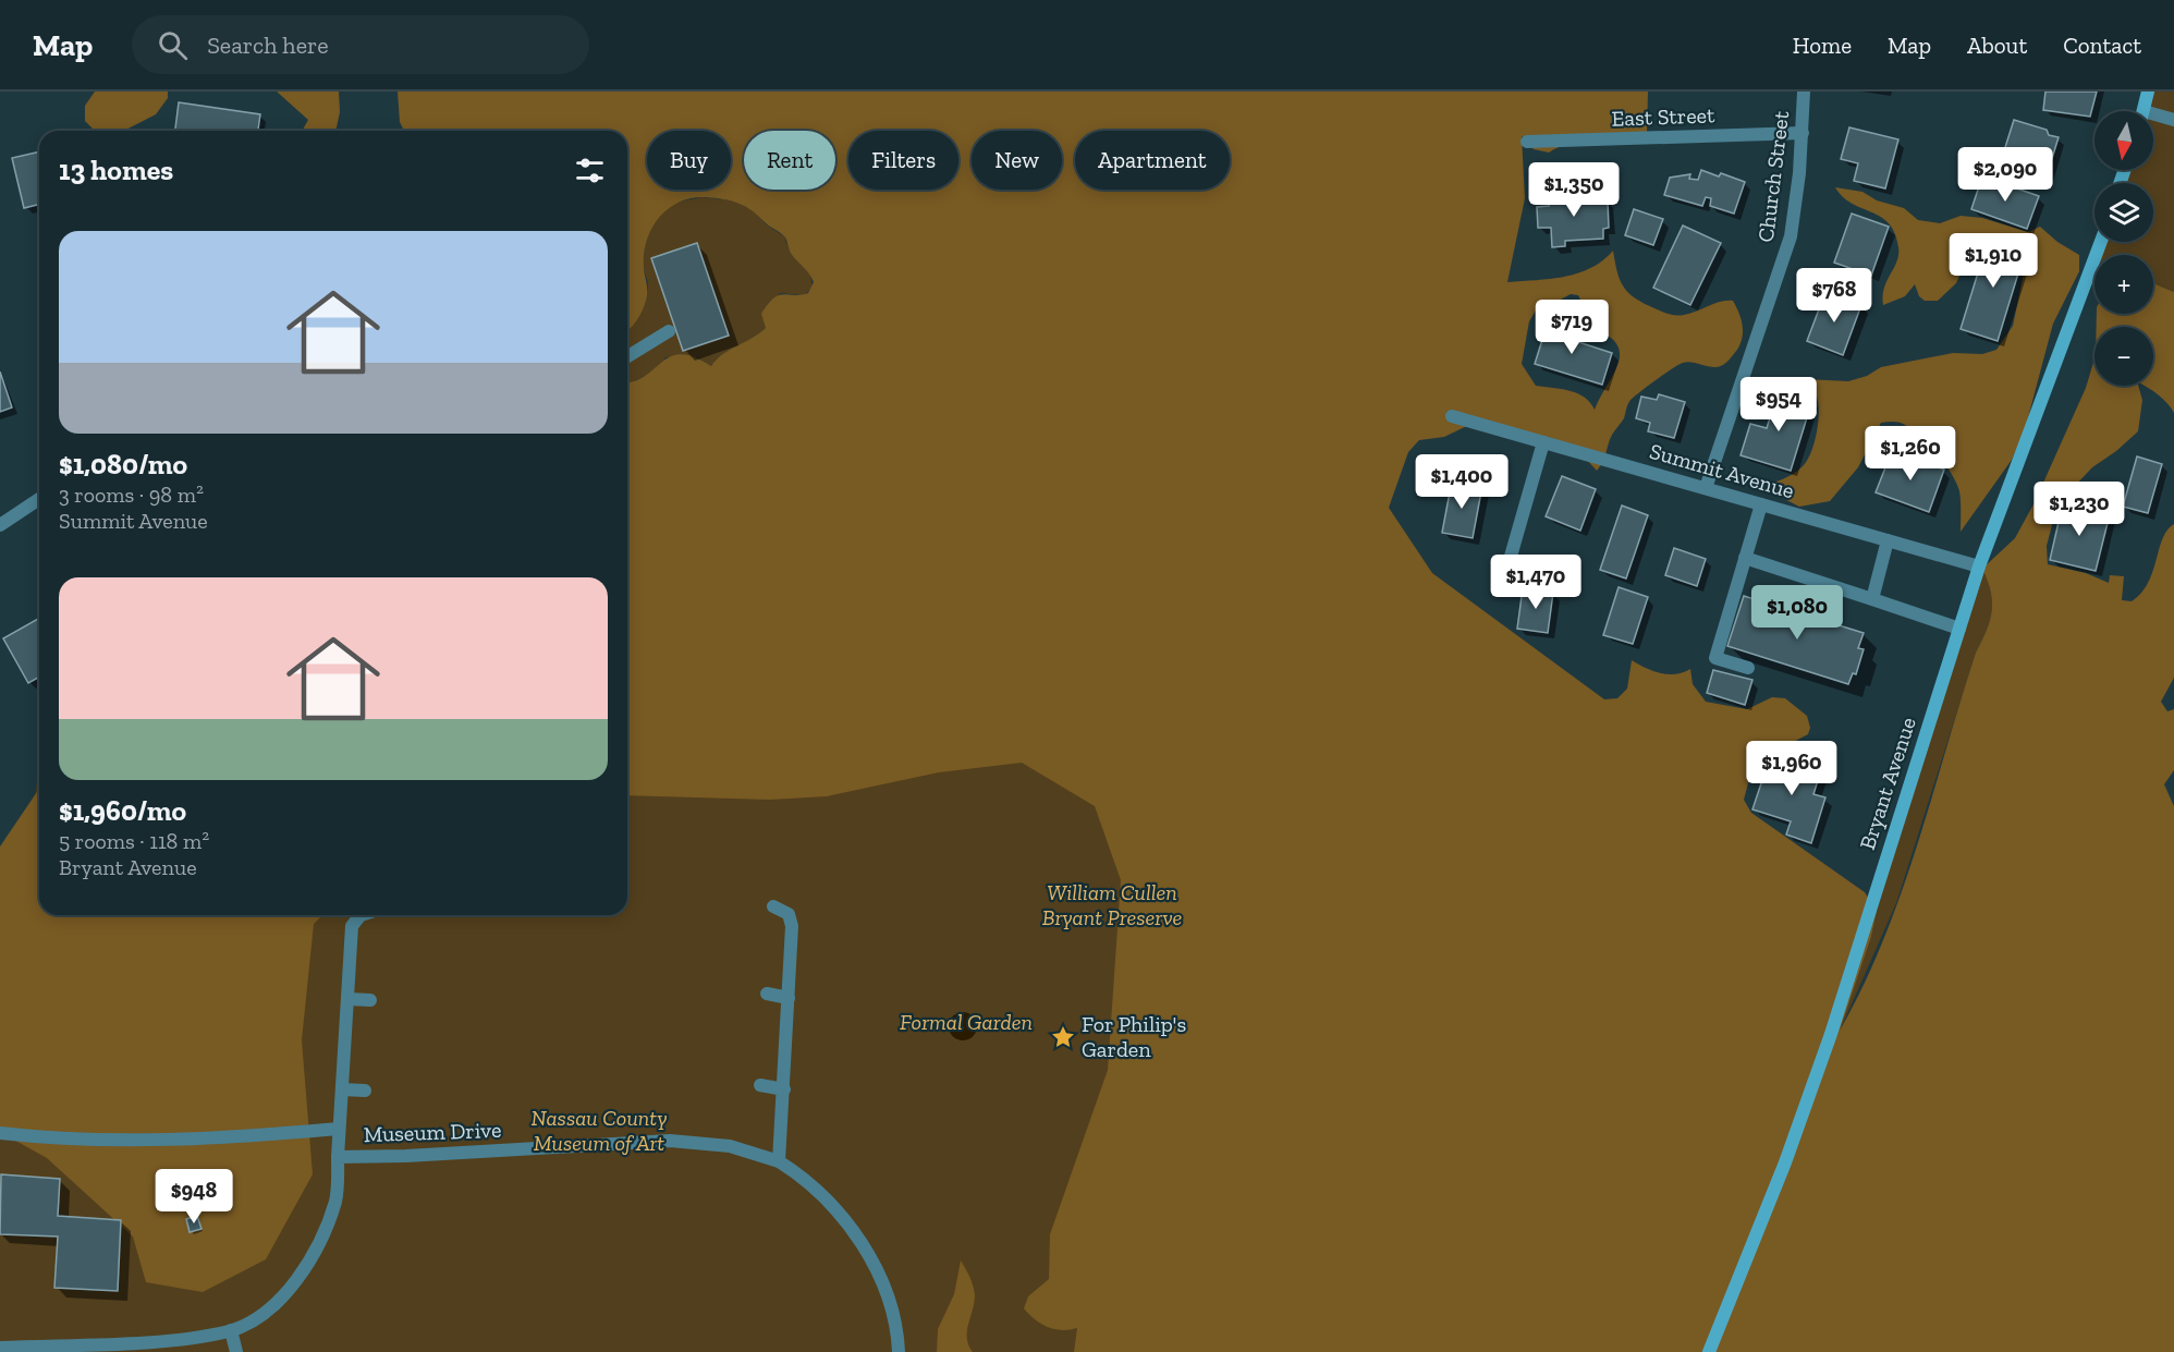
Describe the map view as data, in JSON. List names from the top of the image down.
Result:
{
  "streets": {
    "main road": ["Bryant Avenue"],
    "street": [
      "East Street",
      "Church Street",
      "Summit Avenue",
      "Museum Drive"
    ]
  },
  "crossings": [
    ["East Street", "Church Street"],
    ["Church Street", "Summit Avenue"],
    ["Summit Avenue", "Bryant Avenue"]
  ],
  "parks": ["William Cullen Bryant Preserve", "Formal Garden", "Nassau County Museum of Art"],
  "places": {
    "place": ["For Philip's Garden"]
  },
  "north": "bottom",
  "page": {
    "header": "Map",
    "search": "Search here",
    "nav": [
      "Home",
      "Map",
      "About",
      "Contact"
    ],
    "map_buttons": ["+", "−"],
    "chip": [
      "Buy",
      "Rent",
      "Filters",
      "New",
      "Apartment"
    ],
    "heading": "13 homes",
    "price": [
      "$2,090",
      "$1,350",
      "$1,910",
      "$768",
      "$719",
      "$954",
      "$1,260",
      "$1,400",
      "$1,230",
      "$1,470",
      "$1,080",
      "$1,960",
      "$948"
    ],
    "list": [
      {
        "name": "$1,080/mo",
        "note": "3 rooms · 98 m² · Summit Avenue"
      },
      {
        "name": "$1,960/mo",
        "note": "5 rooms · 118 m² · Bryant Avenue"
      }
    ]
  }
}
